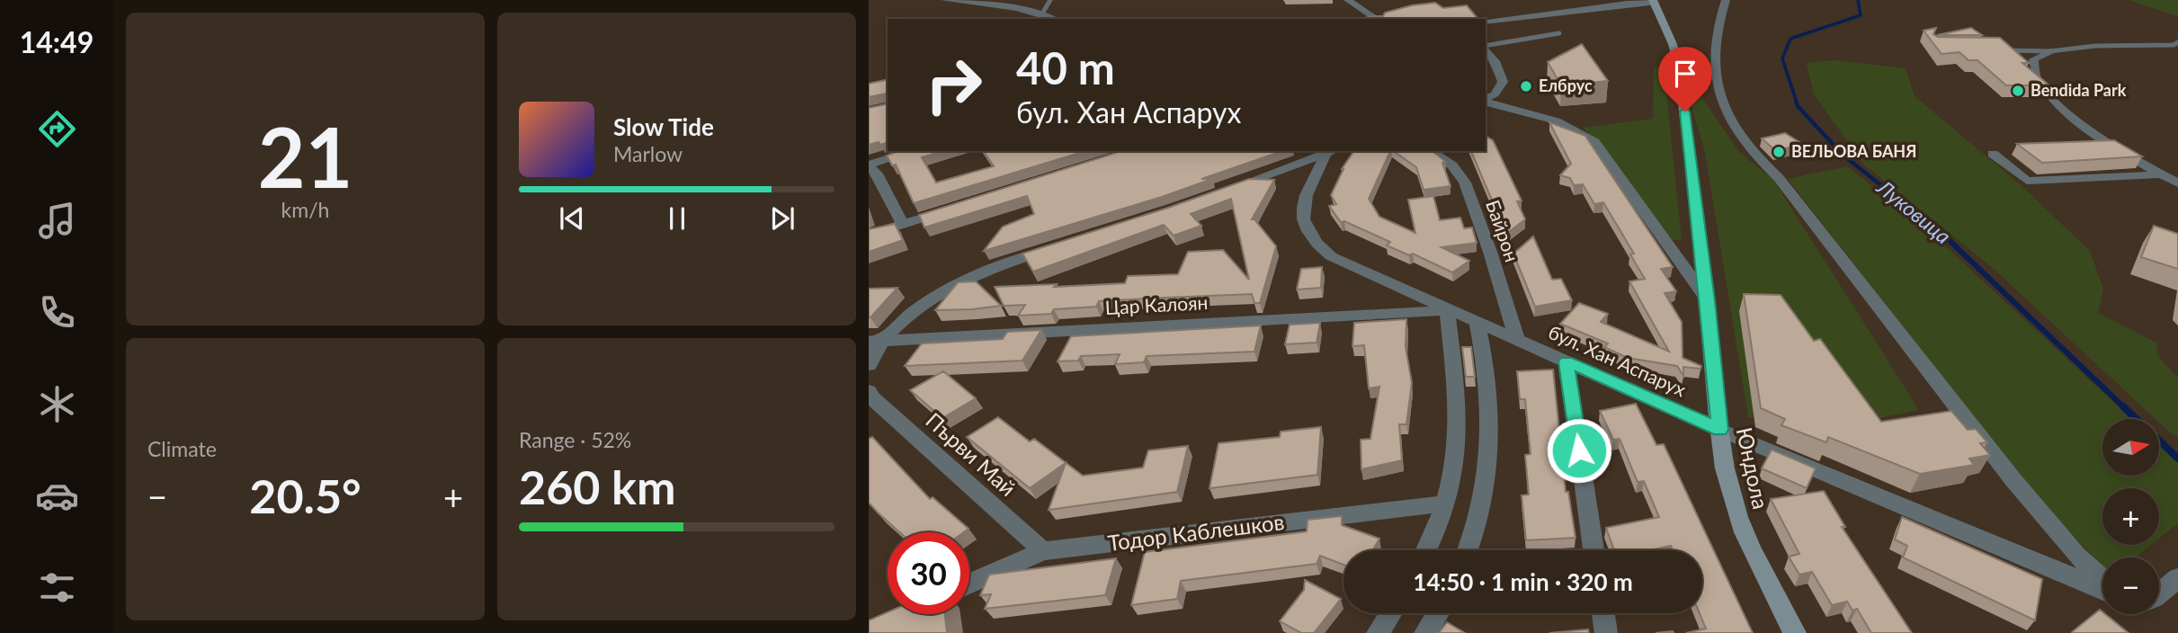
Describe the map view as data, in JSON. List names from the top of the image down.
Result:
{
  "streets": {
    "main road": ["Юндола"],
    "street": [
      "Байрон",
      "Цар Калоян",
      "бул. Хан Аспарух",
      "Първи Май",
      "Тодор Каблешков"
    ]
  },
  "crossings": [
    ["Байрон", "бул. Хан Аспарух"],
    ["Цар Калоян", "бул. Хан Аспарух"],
    ["бул. Хан Аспарух", "Юндола"],
    ["Първи Май", "Тодор Каблешков"]
  ],
  "water": ["Луковица"],
  "places": ["Елбрус", "Bendida Park", "ВЕЛЬОВА БАНЯ"],
  "north": "right",
  "page": {
    "tabs": "14:49",
    "tile": [
      ["21", "km/h"],
      "Climate",
      ["Range · 52%", "260 km"]
    ],
    "turn": ["40 m", "бул. Хан Аспарух"],
    "song": ["Slow Tide", "Marlow"],
    "map_buttons": ["+", "−"],
    "heat": ["−", "20.5°", "+"],
    "limit": "30",
    "trip": "14:50 · 1 min · 320 m"
  }
}
